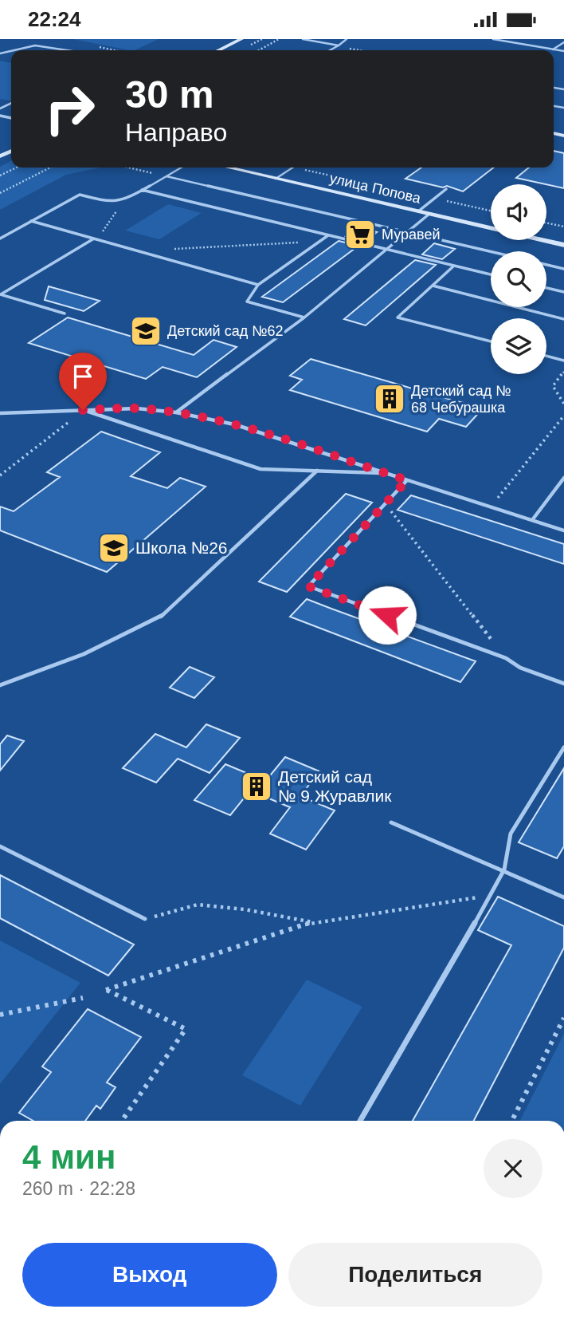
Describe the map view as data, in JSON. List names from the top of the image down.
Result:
{
  "streets": {
    "street": ["улица Попова"]
  },
  "places": {
    "supermarket": ["Муравей"],
    "school or university": ["Детский сад №62", "Школа №26"],
    "building": ["Детский сад № 68 Чебурашка", "Детский сад № 9 Журавлик"]
  },
  "page": {
    "status": "22:24",
    "turn": ["30 m", "Направо"],
    "heading": ["4 мин", "260 m · 22:28"],
    "buttons": ["Выход", "Поделиться"]
  }
}
